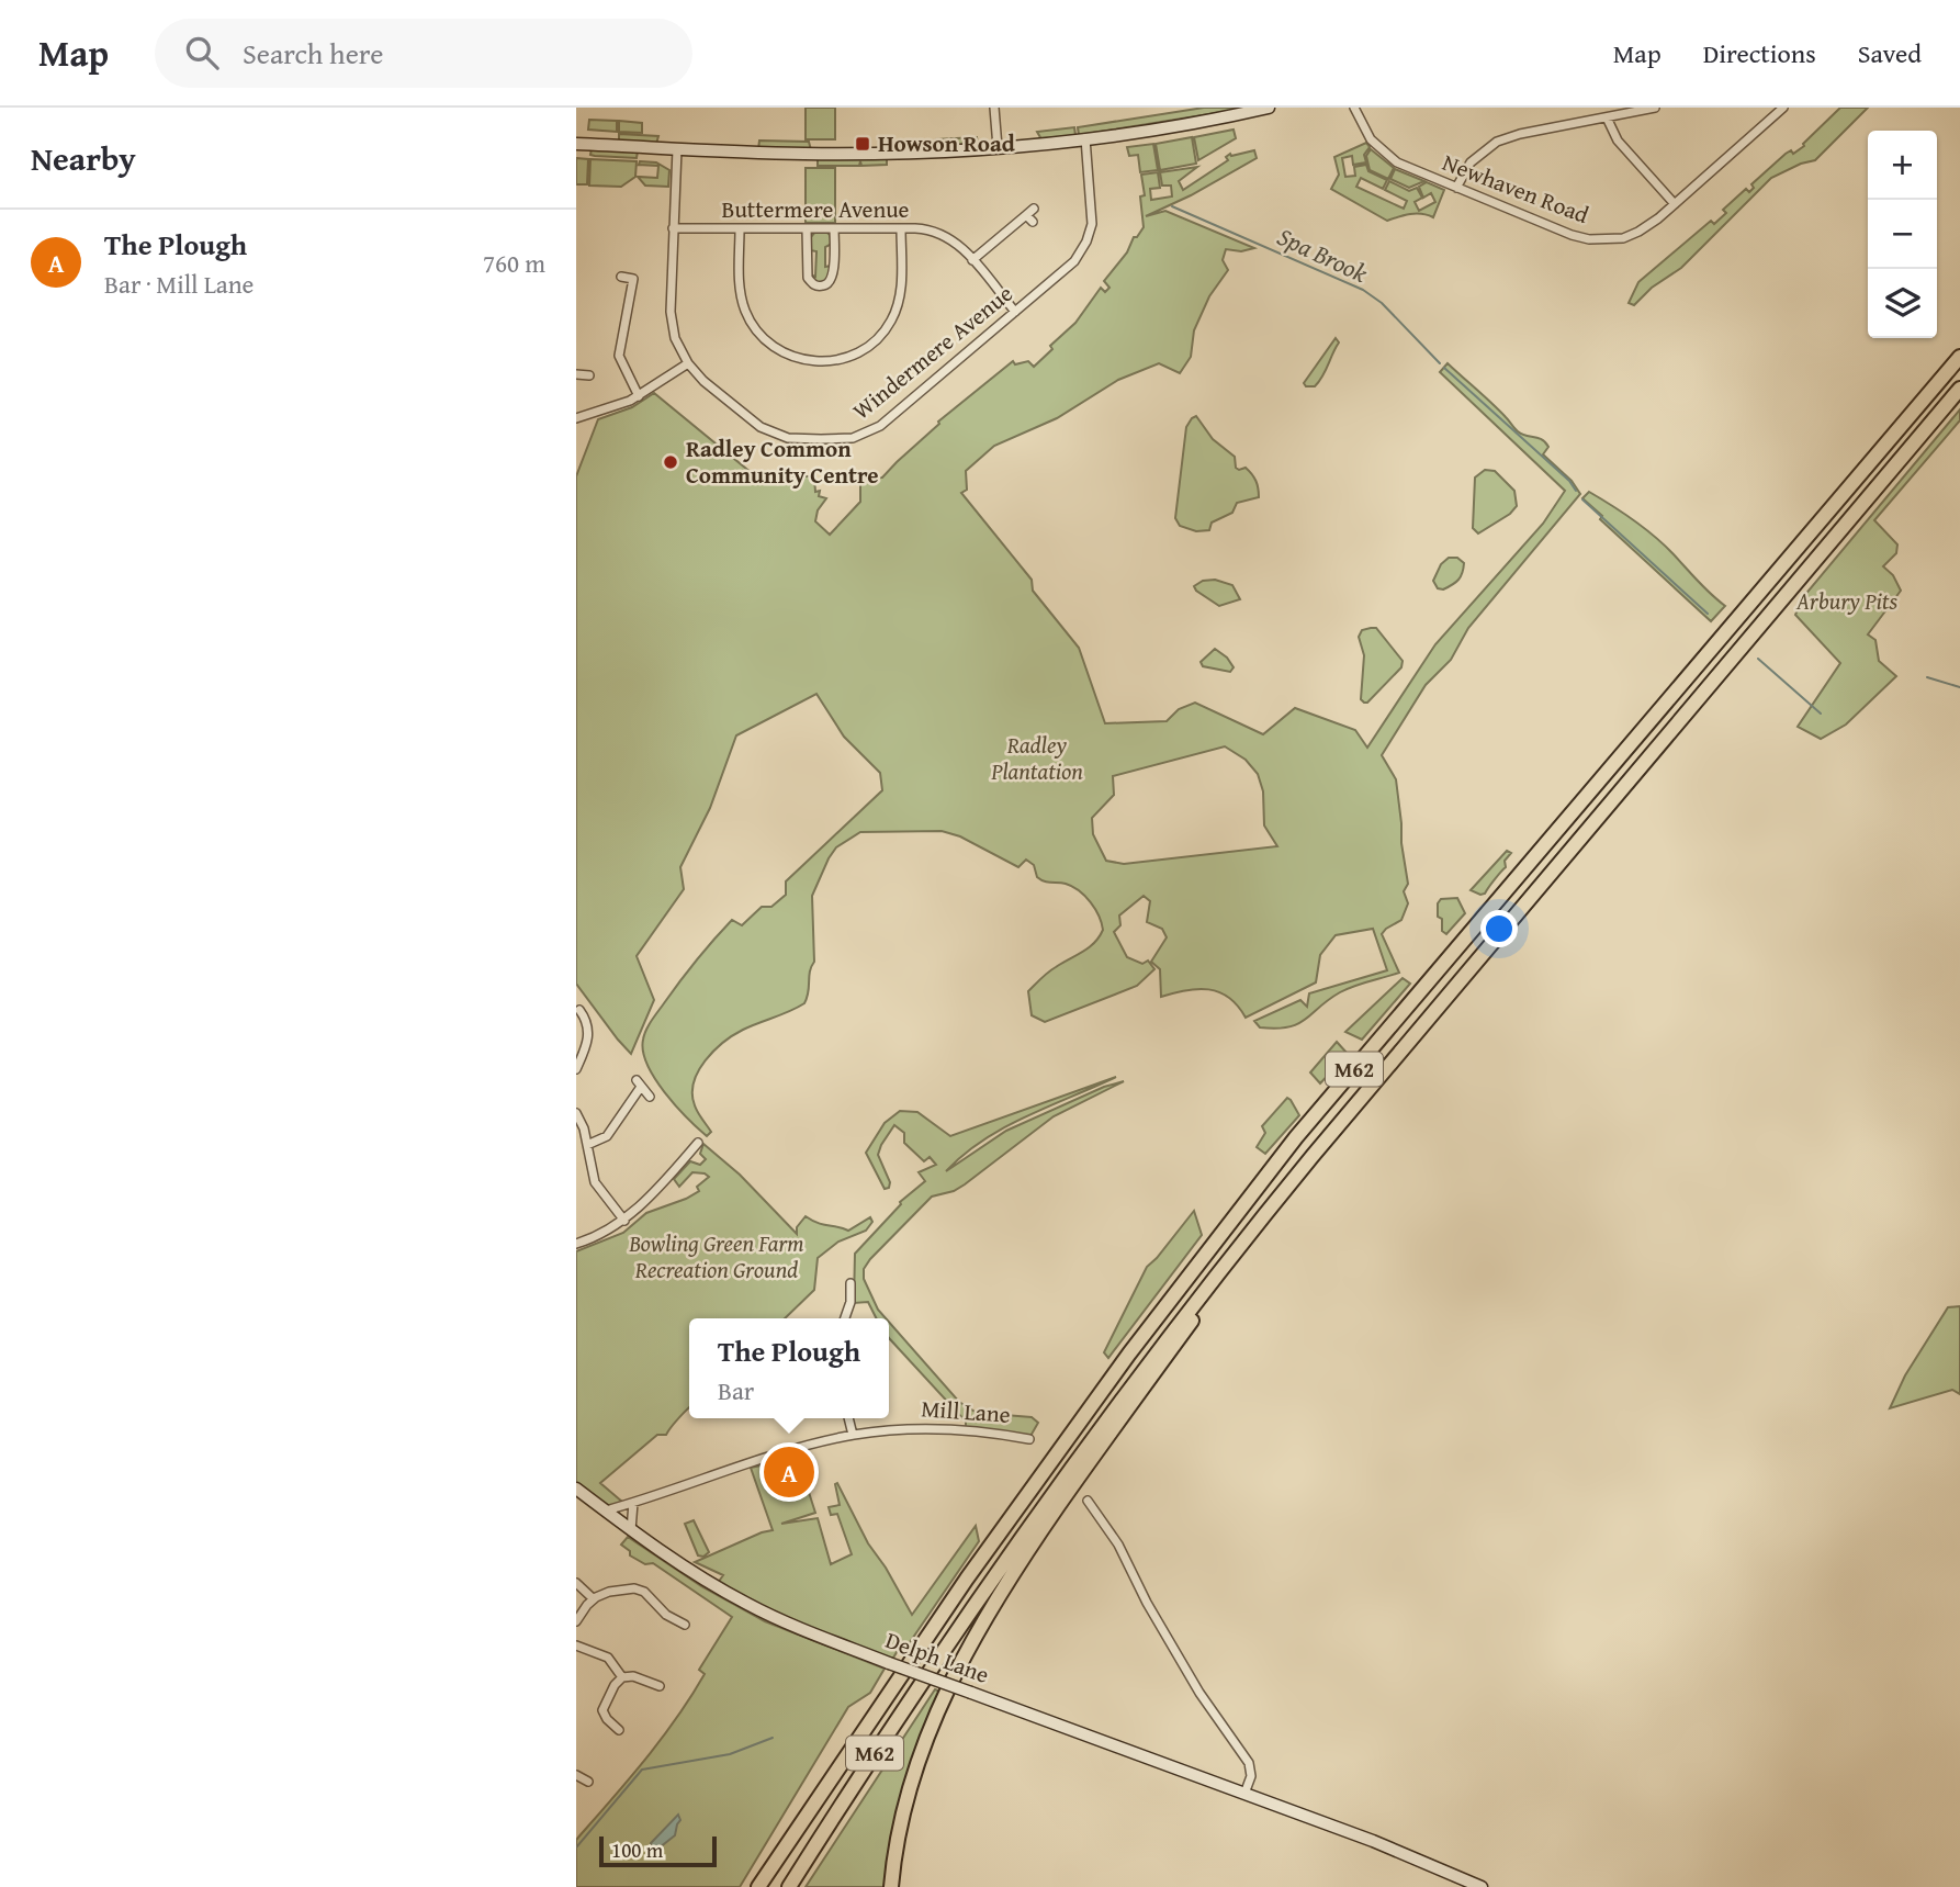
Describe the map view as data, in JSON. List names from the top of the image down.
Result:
{
  "streets": {
    "highway": ["M62"],
    "street": [
      "Newhaven Road",
      "Buttermere Avenue",
      "Windermere Avenue",
      "Mill Lane",
      "Delph Lane"
    ]
  },
  "crossings": [
    ["Buttermere Avenue", "Windermere Avenue"]
  ],
  "water": ["Spa Brook"],
  "parks": ["Arbury Pits", "Radley Plantation", "Bowling Green Farm Recreation Ground"],
  "places": {
    "transit": ["Howson Road"],
    "other": ["Radley Common Community Centre"]
  },
  "scale_bar": "100 m",
  "page": {
    "header": "Map",
    "search": "Search here",
    "nav": ["Map", "Directions", "Saved"],
    "heading": "Nearby",
    "map_buttons": ["+", "−"],
    "list": [
      {
        "mark": "A",
        "name": "The Plough",
        "note": "Bar · Mill Lane",
        "value": "760 m"
      }
    ],
    "popup": ["The Plough", "Bar"],
    "pins": "A",
    "scale": "100 m"
  }
}
